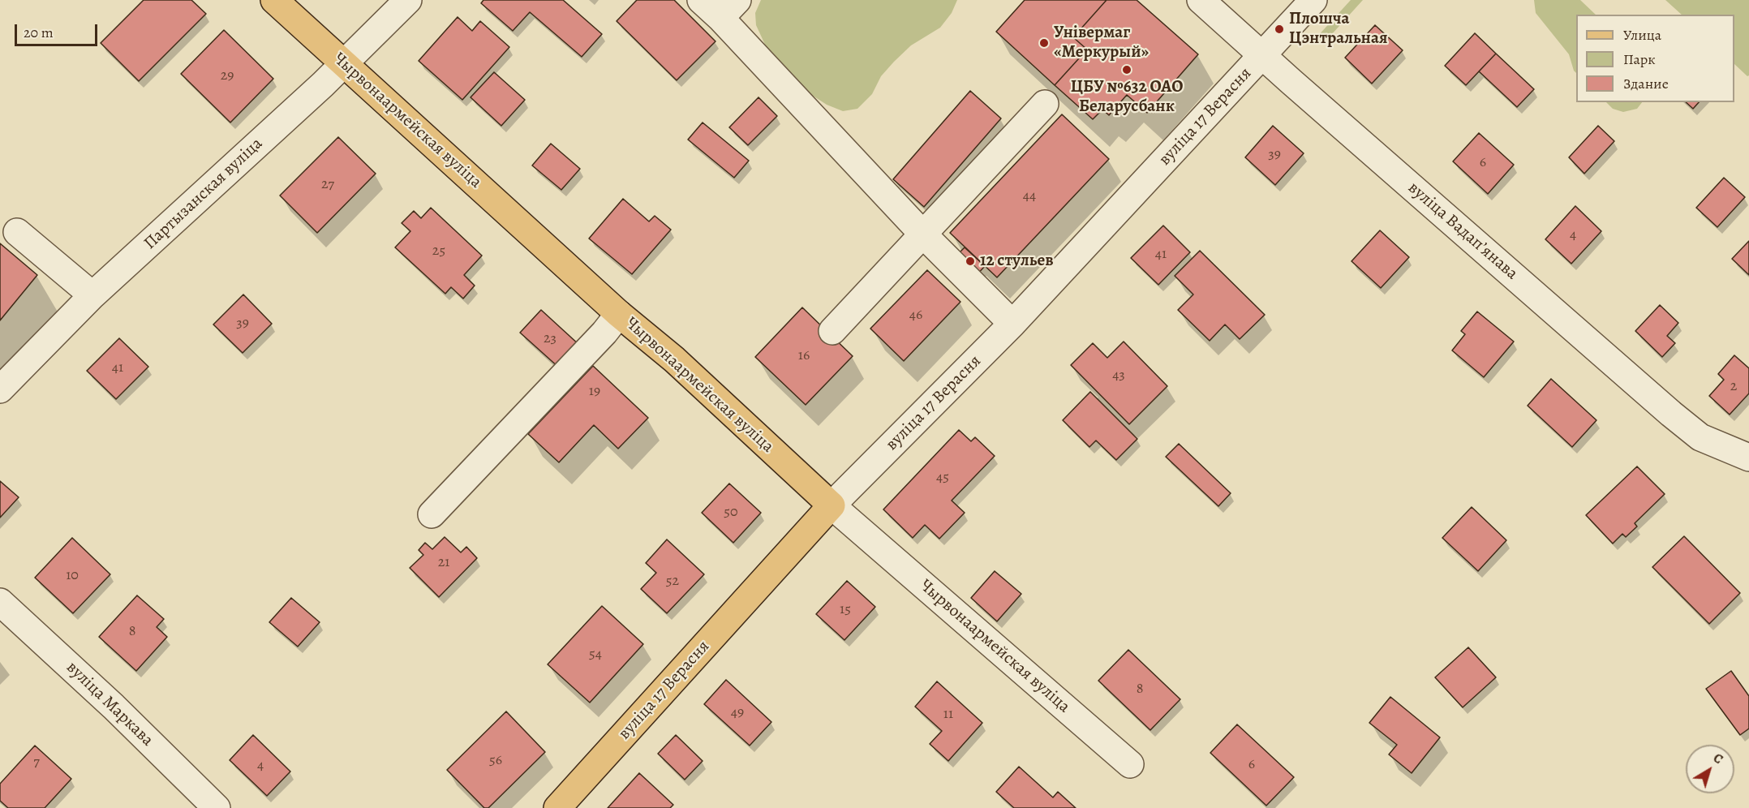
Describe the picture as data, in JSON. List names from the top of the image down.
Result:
{
  "streets": {
    "main road": ["вуліца 17 Верасня", "Чырвонаармейская вуліца"],
    "street": ["Партызанская вуліца", "вуліца Вадапʼянава", "вуліца Маркава"]
  },
  "crossings": [
    ["вуліца 17 Верасня", "Чырвонаармейская вуліца"],
    ["вуліца 17 Верасня", "вуліца Вадапʼянава"],
    ["Чырвонаармейская вуліца", "Партызанская вуліца"]
  ],
  "places": [
    "Плошча Цэнтральная",
    "Універмаг «Меркурый»",
    "ЦБУ №632 ОАО Беларусбанк",
    "12 стульев"
  ],
  "house_numbers": [
    "29",
    "39",
    "6",
    "27",
    "44",
    "4",
    "25",
    "41",
    "46",
    "39",
    "23",
    "16",
    "41",
    "43",
    "2",
    "19",
    "45",
    "50",
    "21",
    "10",
    "52",
    "15",
    "8",
    "54",
    "8",
    "49",
    "11",
    "56",
    "7",
    "6",
    "4"
  ],
  "legend": ["Улица", "Парк", "Здание"],
  "scale_bar": "20 m",
  "north": "top right"
}
